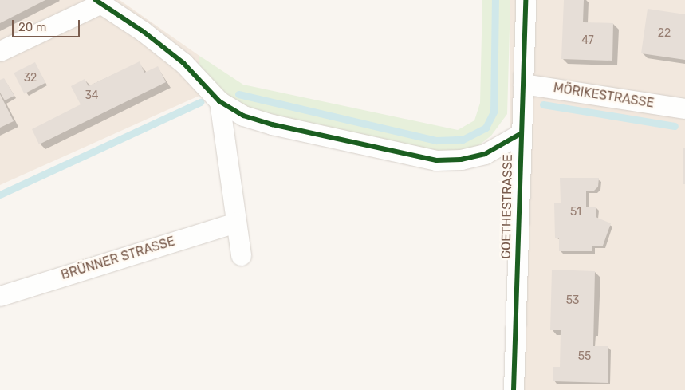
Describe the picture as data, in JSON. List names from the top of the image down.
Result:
{
  "streets": {
    "street": ["MÖRIKESTRASSE", "GOETHESTRASSE", "BRÜNNER STRASSE"]
  },
  "crossings": [
    ["MÖRIKESTRASSE", "GOETHESTRASSE"]
  ],
  "house_numbers": [
    "22",
    "47",
    "32",
    "34",
    "51",
    "53",
    "55"
  ],
  "scale_bar": "20 m"
}
